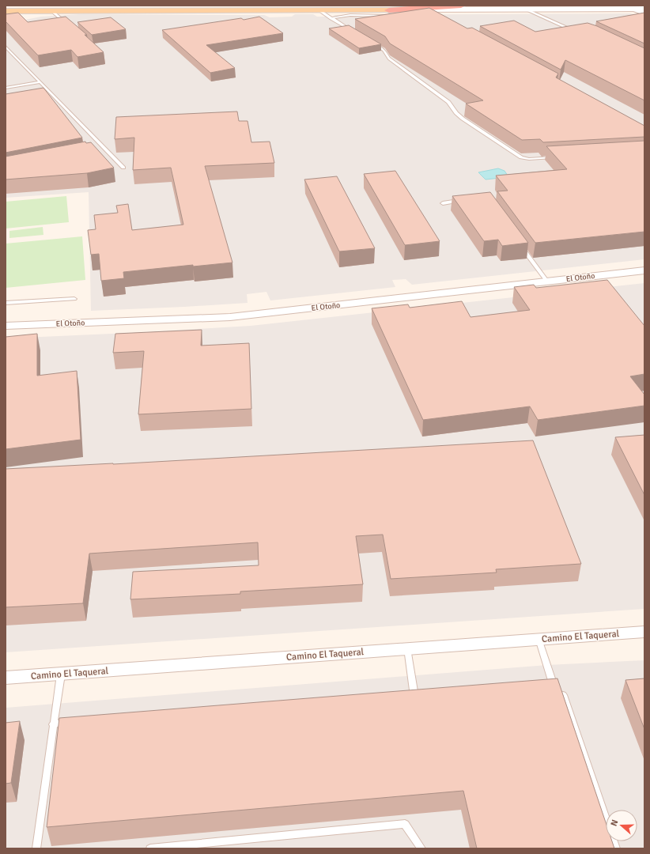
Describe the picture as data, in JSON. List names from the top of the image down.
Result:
{
  "streets": {
    "street": ["El Otoño", "Camino El Taqueral"]
  },
  "north": "left"
}
